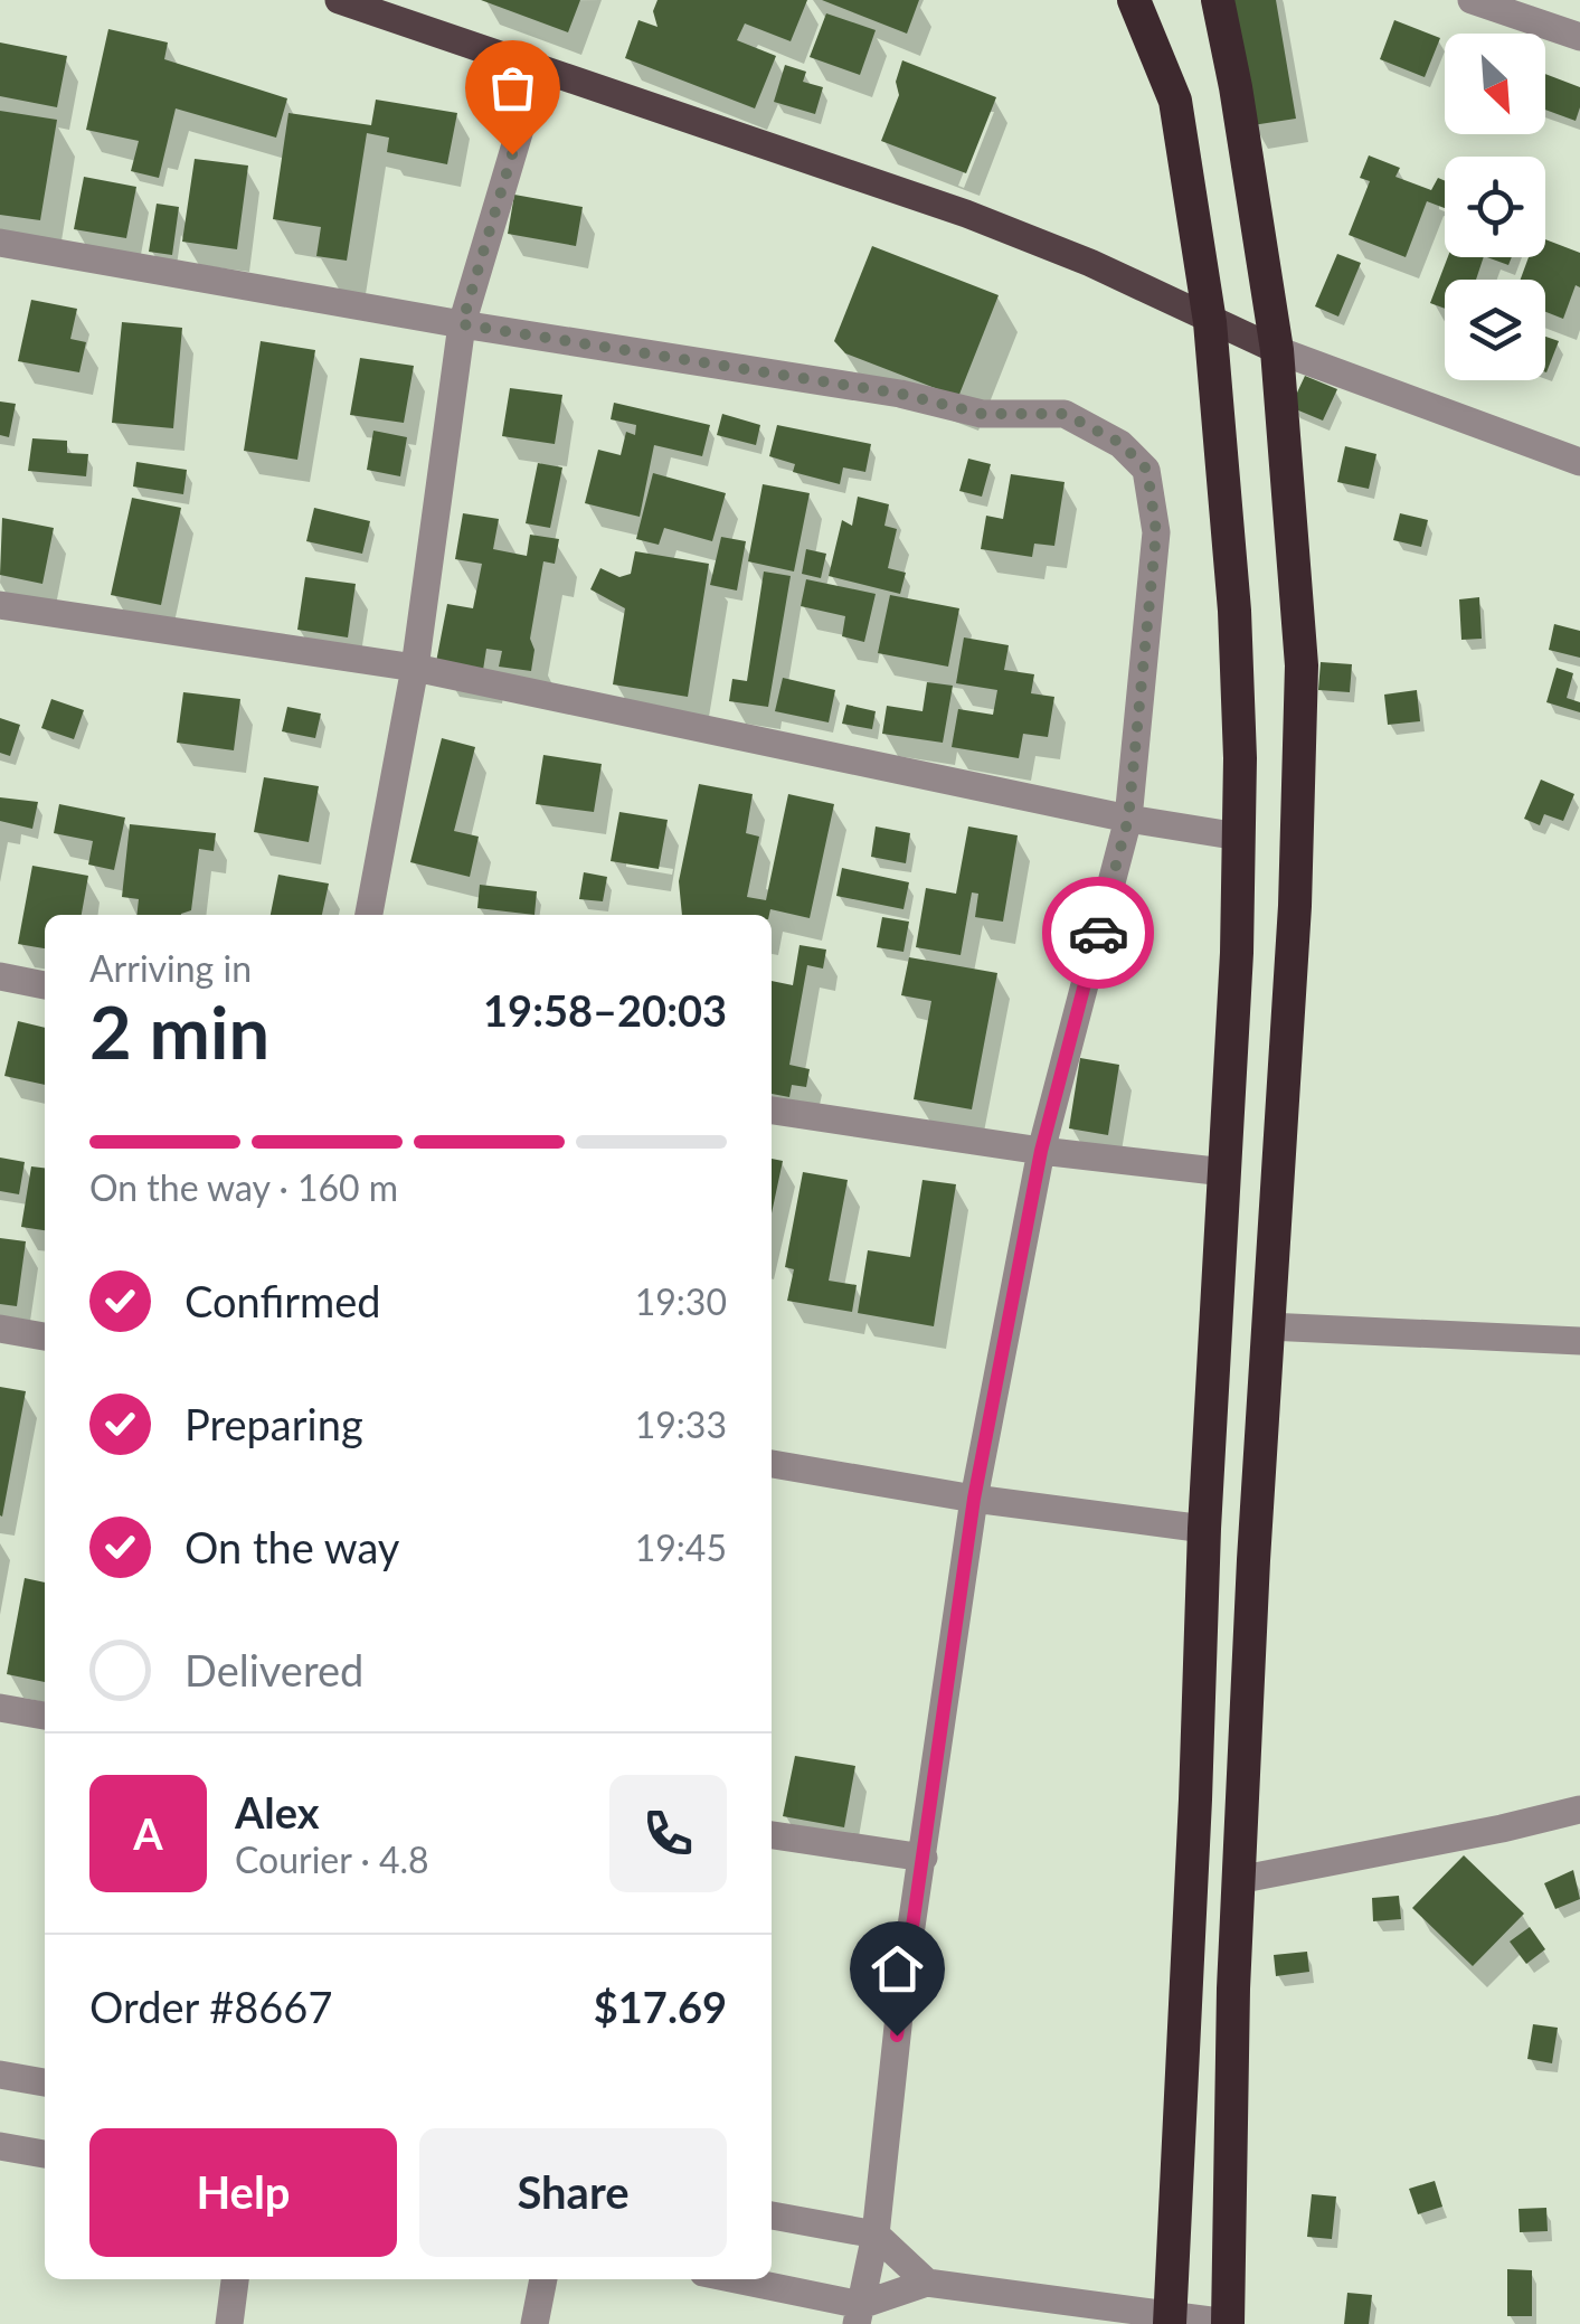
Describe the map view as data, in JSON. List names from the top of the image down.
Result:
{
  "north": "bottom right",
  "page": {
    "heading": ["2 min", "Arriving in", "19:58–20:03"],
    "panel": [
      "Alex",
      "Courier · 4.8",
      "Order #8667",
      "$17.69"
    ],
    "bar": "On the way · 160 m",
    "list": [
      ["Confirmed", "19:30"],
      ["Preparing", "19:33"],
      ["On the way", "19:45"],
      "Delivered"
    ],
    "round": "A",
    "buttons": ["Help", "Share"]
  }
}
